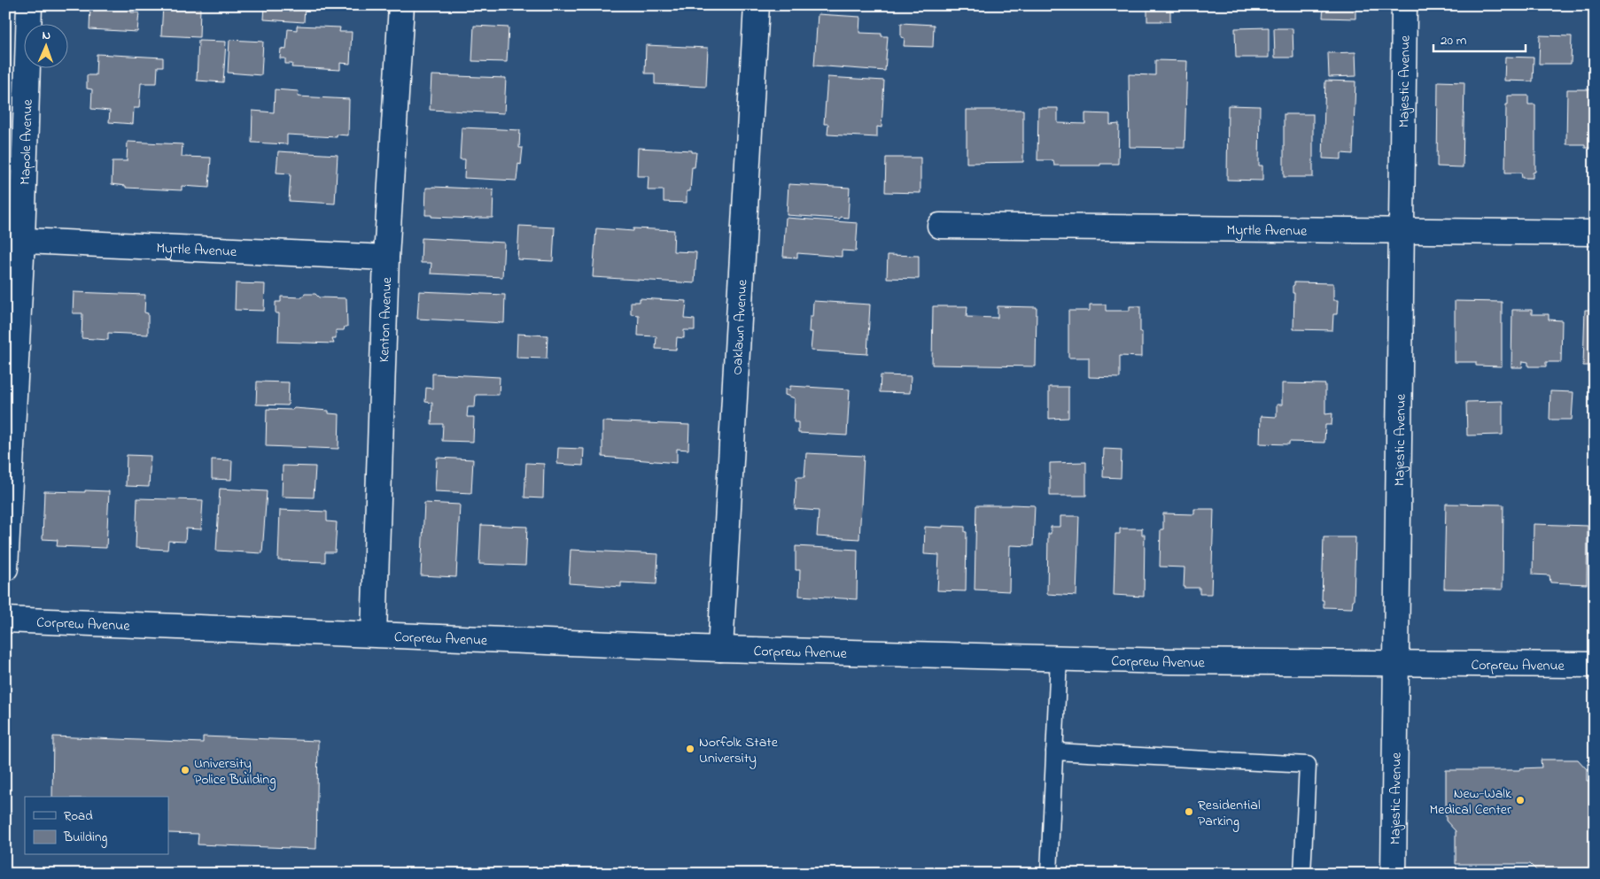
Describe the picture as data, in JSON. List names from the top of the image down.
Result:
{
  "streets": {
    "street": [
      "Majestic Avenue",
      "Mapole Avenue",
      "Myrtle Avenue",
      "Kenton Avenue",
      "Oaklawn Avenue",
      "Corprew Avenue"
    ]
  },
  "crossings": [
    ["Majestic Avenue", "Myrtle Avenue"],
    ["Majestic Avenue", "Corprew Avenue"],
    ["Mapole Avenue", "Myrtle Avenue"],
    ["Myrtle Avenue", "Kenton Avenue"],
    ["Kenton Avenue", "Corprew Avenue"],
    ["Oaklawn Avenue", "Corprew Avenue"]
  ],
  "places": [
    "Norfolk State University",
    "University Police Building",
    "New-Walk Medical Center",
    "Residential Parking"
  ],
  "legend": ["Road", "Building"],
  "scale_bar": "20 m",
  "north": "top"
}
